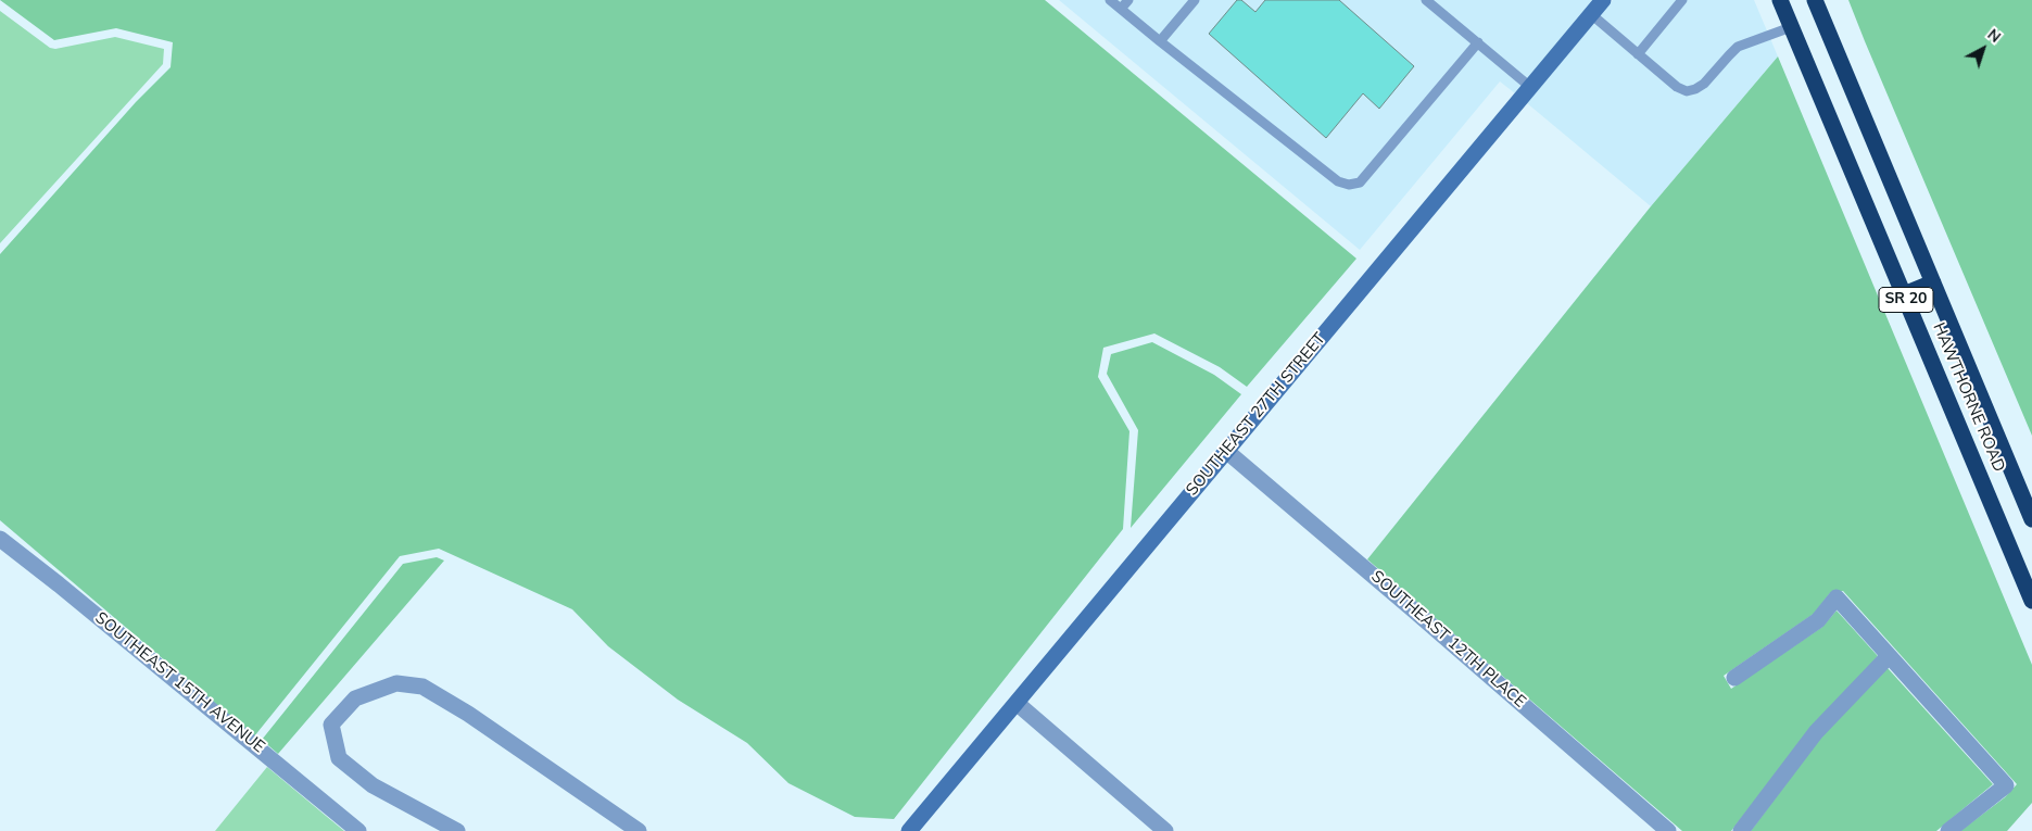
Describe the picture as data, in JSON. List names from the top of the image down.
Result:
{
  "streets": {
    "highway": ["SR 20", "HAWTHORNE ROAD"],
    "street": ["SOUTHEAST 27TH STREET", "SOUTHEAST 12TH PLACE", "SOUTHEAST 15TH AVENUE"]
  },
  "crossings": [
    ["SOUTHEAST 27TH STREET", "SOUTHEAST 12TH PLACE"]
  ],
  "north": "top right"
}
